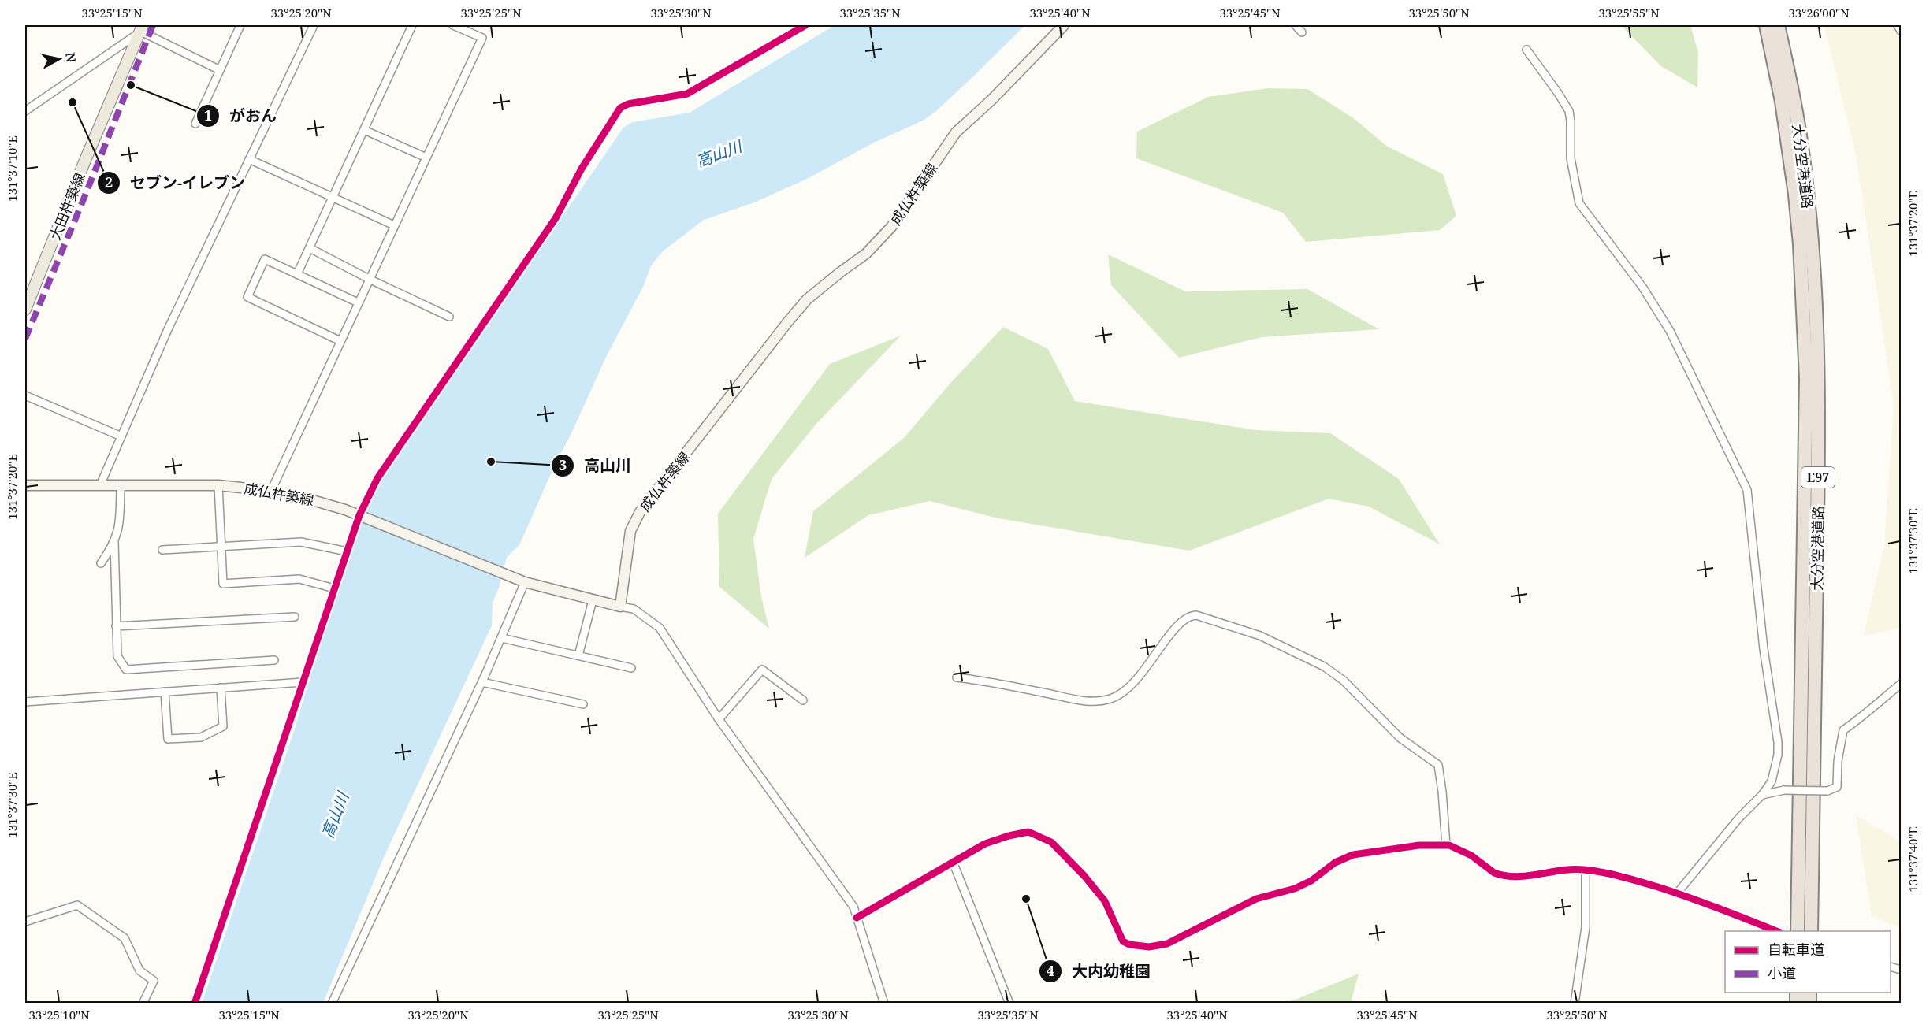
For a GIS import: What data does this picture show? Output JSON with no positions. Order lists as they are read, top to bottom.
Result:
{
  "streets": {
    "highway": ["大分空港道路", "E97"],
    "main road": ["成仏杵築線", "大田杵築線"]
  },
  "water": ["高山川"],
  "places": [
    "がおん",
    "セブン-イレブン",
    "高山川",
    "大内幼稚園"
  ],
  "legend": ["自転車道", "小道"],
  "north": "right",
  "coordinates": [
    "33°25'15\"N",
    "33°25'20\"N",
    "33°25'25\"N",
    "33°25'30\"N",
    "33°25'35\"N",
    "33°25'40\"N",
    "33°25'45\"N",
    "33°25'50\"N",
    "33°25'55\"N",
    "33°26'00\"N",
    "131°37'10\"E",
    "131°37'20\"E",
    "131°37'30\"E",
    "131°37'40\"E",
    "33°25'10\"N"
  ]
}
